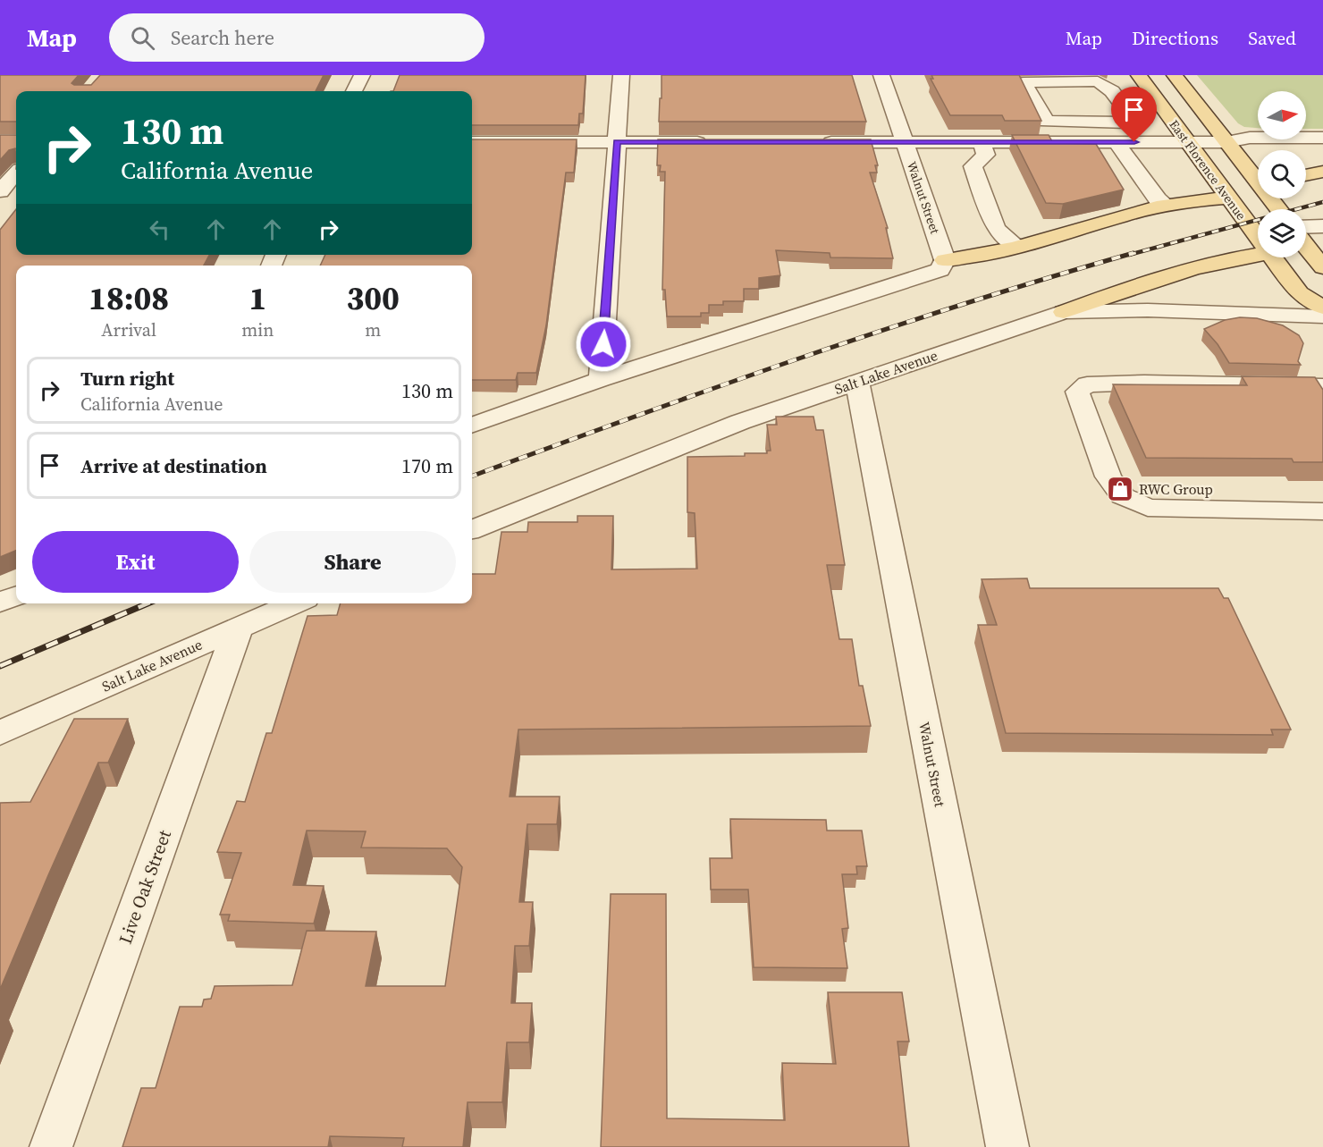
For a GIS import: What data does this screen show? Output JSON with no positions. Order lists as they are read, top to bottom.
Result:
{
  "streets": {
    "main road": ["East Florence Avenue"],
    "street": ["Walnut Street", "Salt Lake Avenue", "Live Oak Street"]
  },
  "crossings": [
    ["Walnut Street", "Salt Lake Avenue"],
    ["Salt Lake Avenue", "Live Oak Street"]
  ],
  "places": {
    "shop": ["RWC Group"]
  },
  "north": "right",
  "page": {
    "header": "Map",
    "search": "Search here",
    "nav": ["Map", "Directions", "Saved"],
    "turn": ["130 m", "California Avenue"],
    "eta": [
      "18:08",
      "Arrival",
      "1",
      "min",
      "300",
      "m"
    ],
    "list": [
      {
        "name": "Turn right",
        "note": "California Avenue",
        "value": "130 m"
      },
      {
        "name": "Arrive at destination",
        "value": "170 m"
      }
    ],
    "buttons": ["Exit", "Share"]
  }
}
